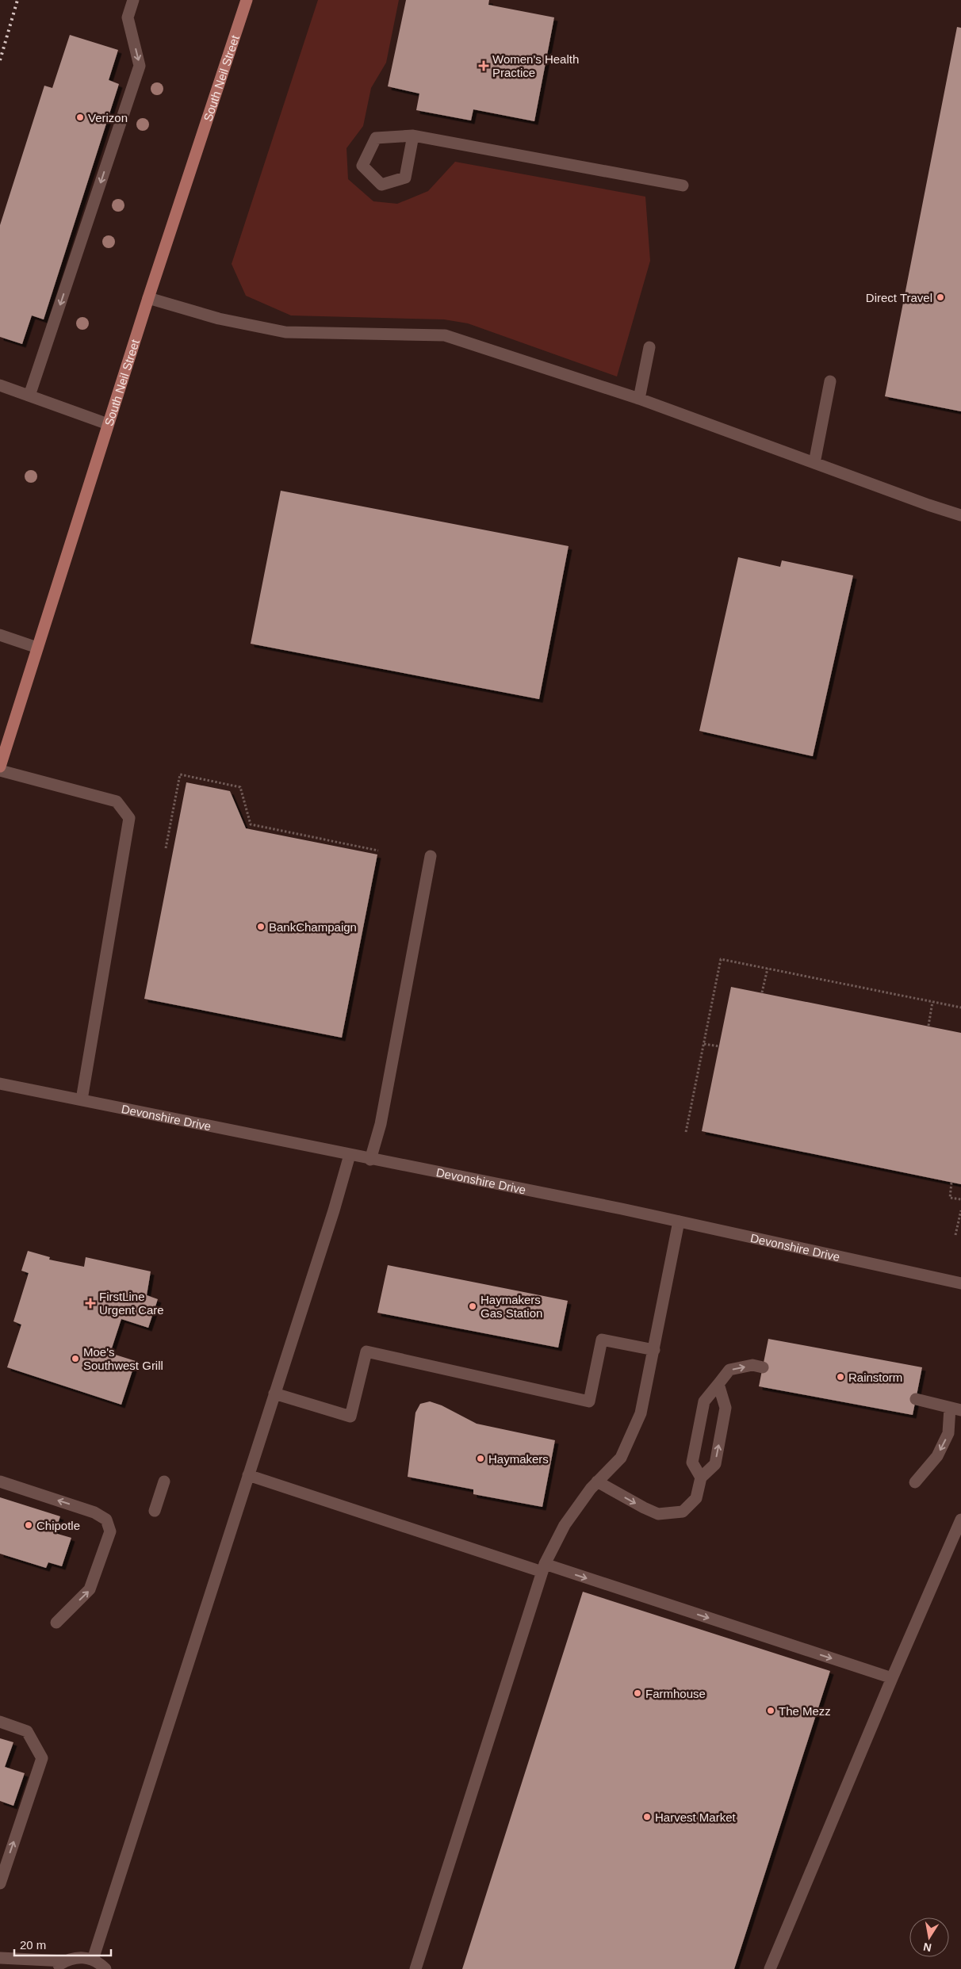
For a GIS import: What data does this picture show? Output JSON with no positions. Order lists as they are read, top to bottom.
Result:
{
  "streets": {
    "main road": ["South Neil Street"],
    "street": ["Devonshire Drive"]
  },
  "places": {
    "health": ["Women's Health Practice", "FirstLine Urgent Care"],
    "other": [
      "Verizon",
      "Direct Travel",
      "BankChampaign",
      "Haymakers Gas Station",
      "Moe's Southwest Grill",
      "Rainstorm",
      "Haymakers",
      "Chipotle",
      "Farmhouse",
      "The Mezz",
      "Harvest Market"
    ]
  },
  "scale_bar": "20 m",
  "north": "bottom"
}
